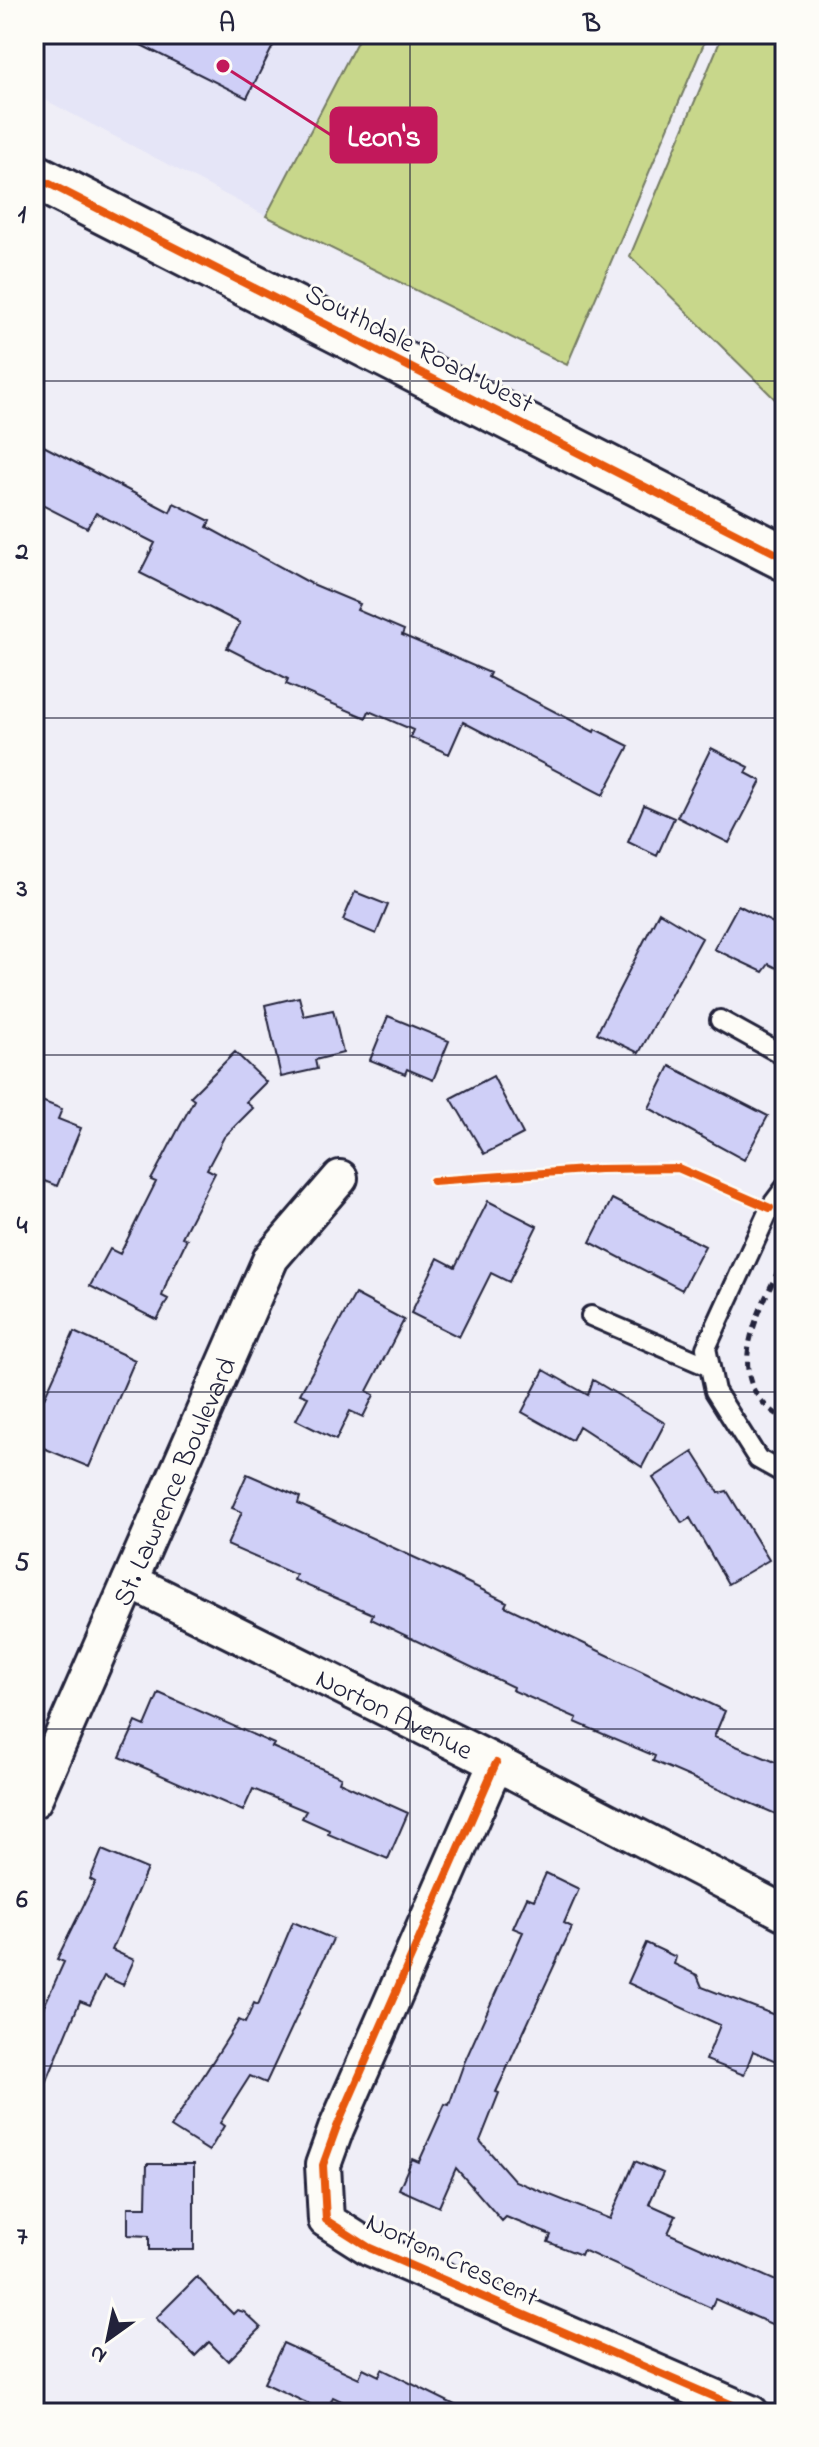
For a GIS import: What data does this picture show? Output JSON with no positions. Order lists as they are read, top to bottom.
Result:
{
  "streets": {
    "main road": ["Southdale Road West"],
    "street": ["St. Lawrence Boulevard", "Norton Avenue", "Norton Crescent"]
  },
  "crossings": [
    ["St. Lawrence Boulevard", "Norton Avenue"],
    ["Norton Avenue", "Norton Crescent"]
  ],
  "places": ["Leon's"],
  "north": "bottom left",
  "grid": {
    "columns": ["A", "B"],
    "rows": [
      "1",
      "2",
      "3",
      "4",
      "5",
      "6",
      "7"
    ]
  }
}
